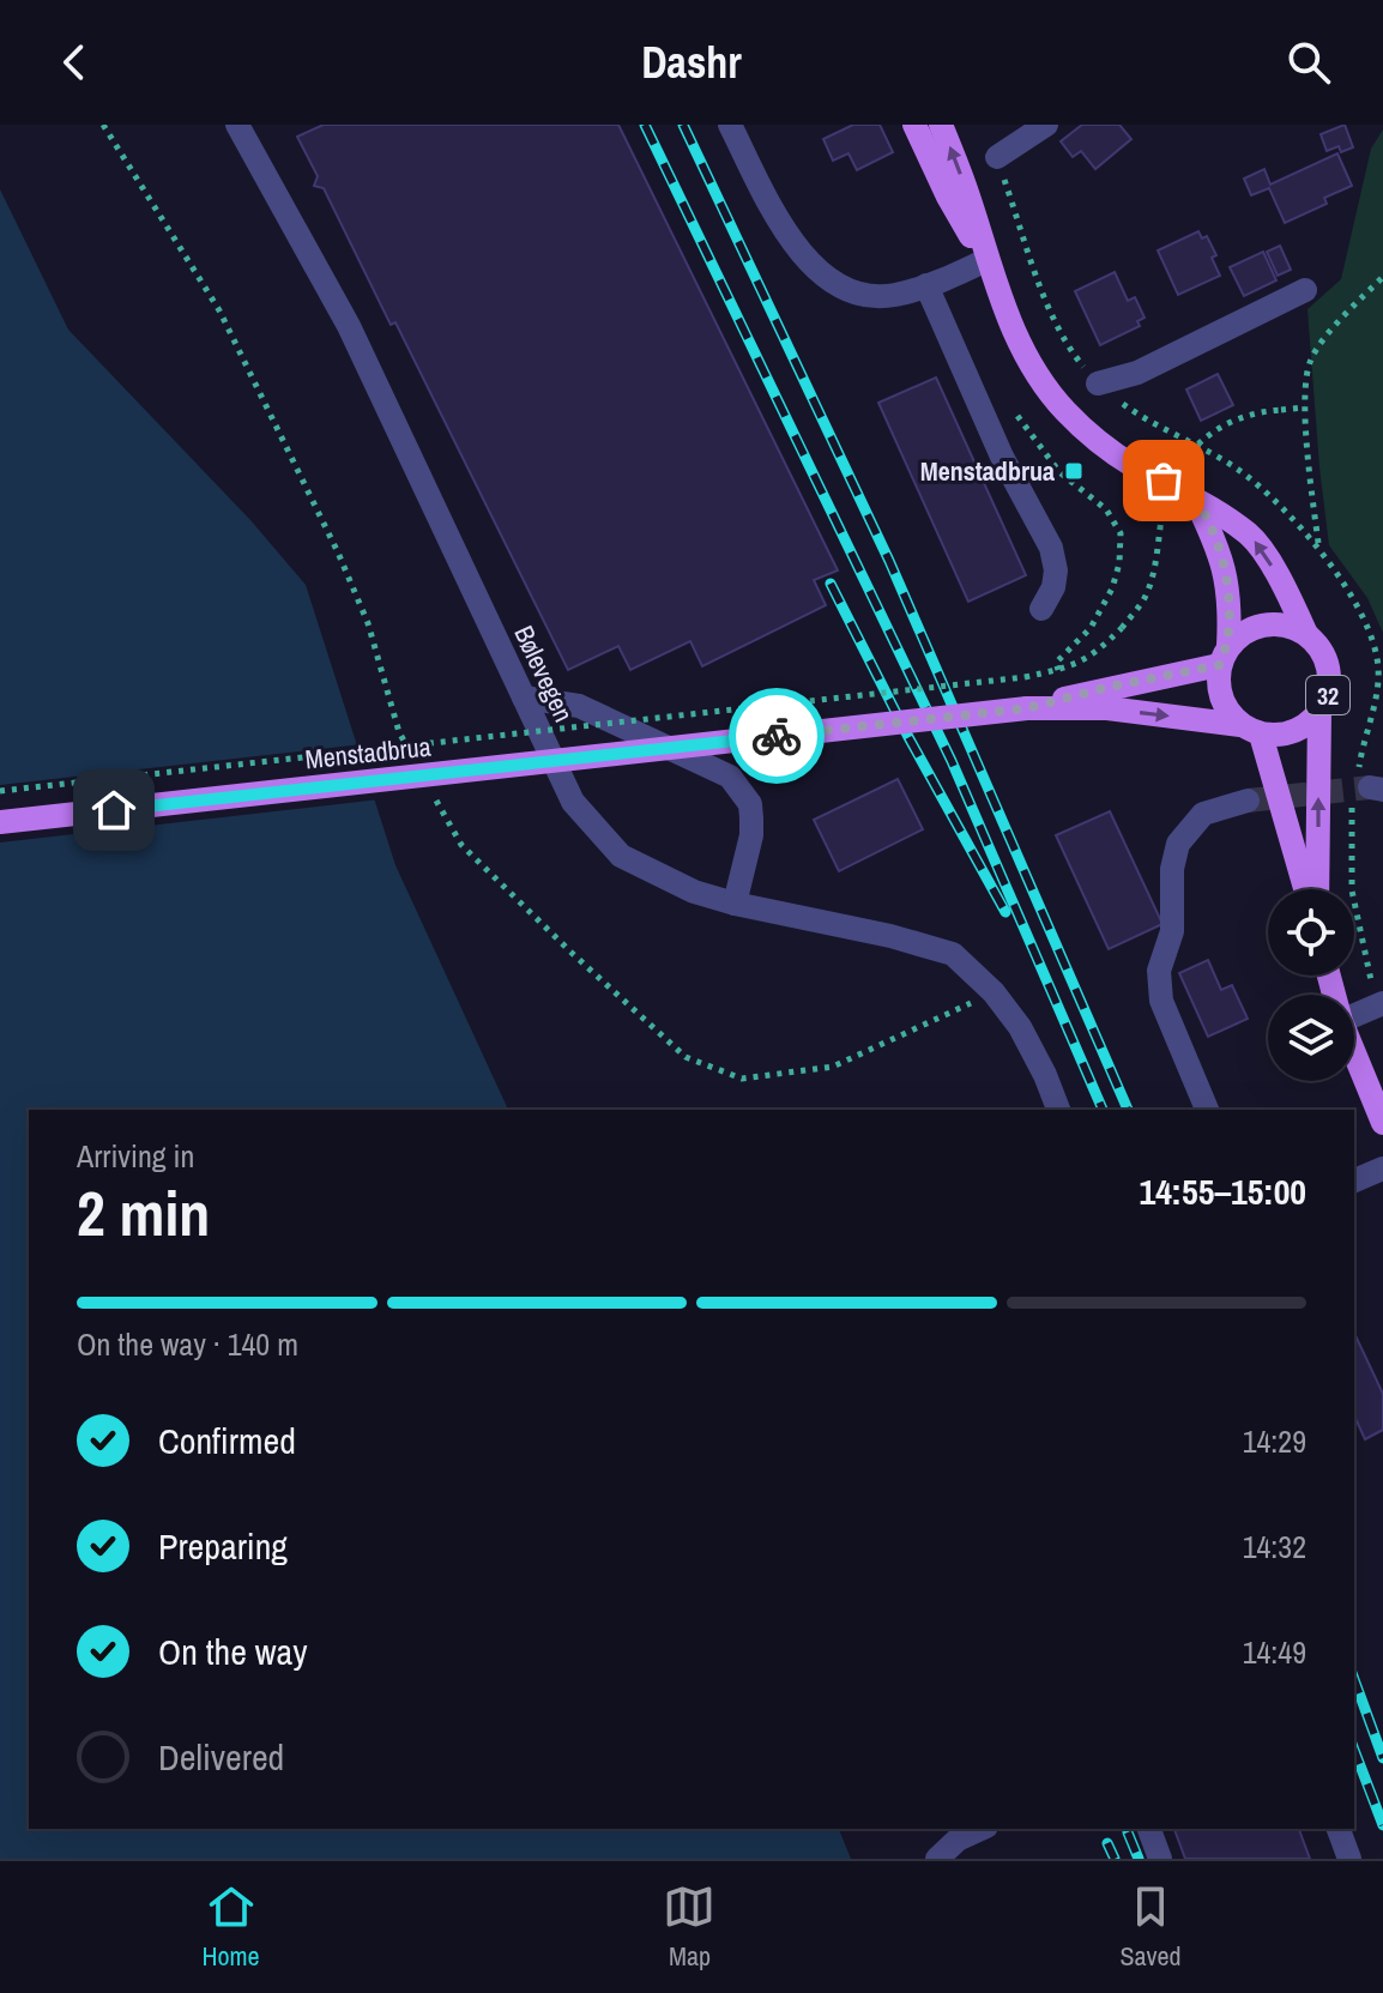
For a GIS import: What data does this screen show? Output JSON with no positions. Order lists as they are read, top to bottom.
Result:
{
  "streets": {
    "main road": ["32", "Menstadbrua"],
    "street": ["Bølevegen"]
  },
  "crossings": [
    ["32", "Menstadbrua"]
  ],
  "places": {
    "transit": ["Menstadbrua"]
  },
  "page": {
    "header": "Dashr",
    "heading": ["2 min", "Arriving in", "14:55–15:00"],
    "bar": "On the way · 140 m",
    "list": [
      ["Confirmed", "14:29"],
      ["Preparing", "14:32"],
      ["On the way", "14:49"],
      "Delivered"
    ],
    "tabs": ["Home", "Map", "Saved"]
  }
}
